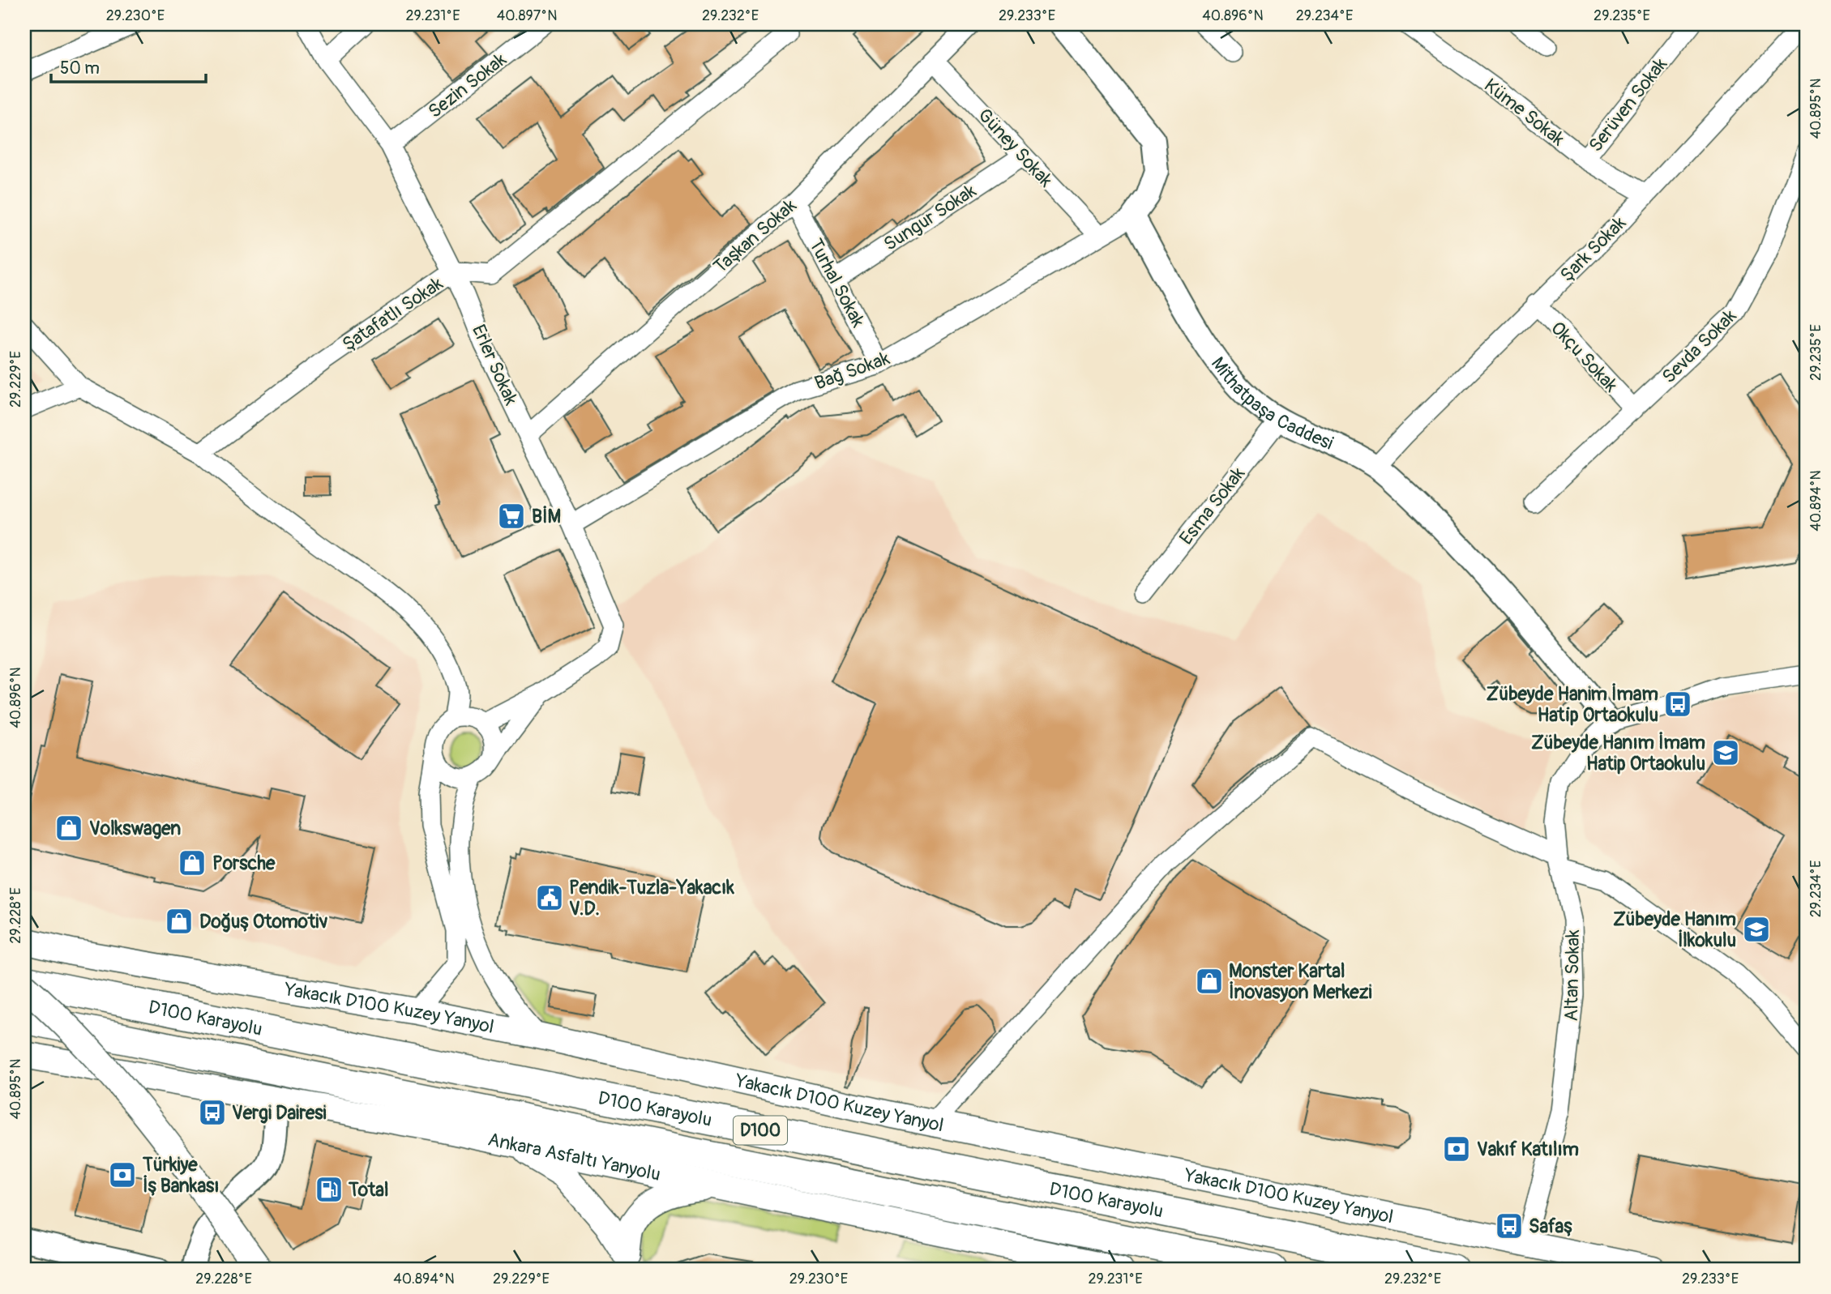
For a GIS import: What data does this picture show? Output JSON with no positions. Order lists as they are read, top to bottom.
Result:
{
  "streets": {
    "highway": ["D100 Karayolu", "D100"],
    "main road": ["Yakacık D100 Kuzey Yanyol", "Ankara Asfaltı Yanyolu"],
    "street": [
      "Sezin Sokak",
      "Serüven Sokak",
      "Küme Sokak",
      "Güney Sokak",
      "Sungur Sokak",
      "Taşkan Sokak",
      "Şark Sokak",
      "Turhal Sokak",
      "Şatafatlı Sokak",
      "Sevda Sokak",
      "Okçu Sokak",
      "Erler Sokak",
      "Bağ Sokak",
      "Mithatpaşa Caddesi",
      "Esma Sokak",
      "Altan Sokak"
    ]
  },
  "crossings": [
    ["Sezin Sokak", "Erler Sokak"],
    ["Serüven Sokak", "Küme Sokak"],
    ["Küme Sokak", "Şark Sokak"],
    ["Güney Sokak", "Sungur Sokak"],
    ["Güney Sokak", "Taşkan Sokak"],
    ["Güney Sokak", "Bağ Sokak"],
    ["Sungur Sokak", "Turhal Sokak"],
    ["Taşkan Sokak", "Turhal Sokak"],
    ["Taşkan Sokak", "Erler Sokak"],
    ["Şark Sokak", "Okçu Sokak"],
    ["Şark Sokak", "Mithatpaşa Caddesi"],
    ["Turhal Sokak", "Bağ Sokak"],
    ["Şatafatlı Sokak", "Erler Sokak"],
    ["Sevda Sokak", "Okçu Sokak"],
    ["Erler Sokak", "Bağ Sokak"],
    ["Bağ Sokak", "Mithatpaşa Caddesi"],
    ["Mithatpaşa Caddesi", "Esma Sokak"],
    ["Mithatpaşa Caddesi", "Altan Sokak"],
    ["Altan Sokak", "Yakacık D100 Kuzey Yanyol"]
  ],
  "places": {
    "supermarket": ["BİM"],
    "bus stop": ["Zübeyde Hanim İmam Hati̇p Ortaokulu", "Vergi Dairesi", "Safaş"],
    "school or university": ["Zübeyde Hanım İmam Hatip Ortaokulu", "Zübeyde Hanım İlkokulu"],
    "shop": [
      "Volkswagen",
      "Porsche",
      "Doğuş Otomotiv",
      "Monster Kartal İnovasyon Merkezi"
    ],
    "public building": ["Pendik-Tuzla-Yakacık V.D."],
    "bank": ["Vakıf Katılım", "Türkiye İş Bankası"],
    "fuel station": ["Total"]
  },
  "scale_bar": "50 m",
  "coordinates": [
    "29.230°E",
    "29.231°E",
    "40.897°N",
    "29.232°E",
    "29.233°E",
    "40.896°N",
    "29.234°E",
    "29.235°E",
    "40.895°N",
    "29.229°E",
    "40.894°N",
    "29.228°E"
  ]
}
